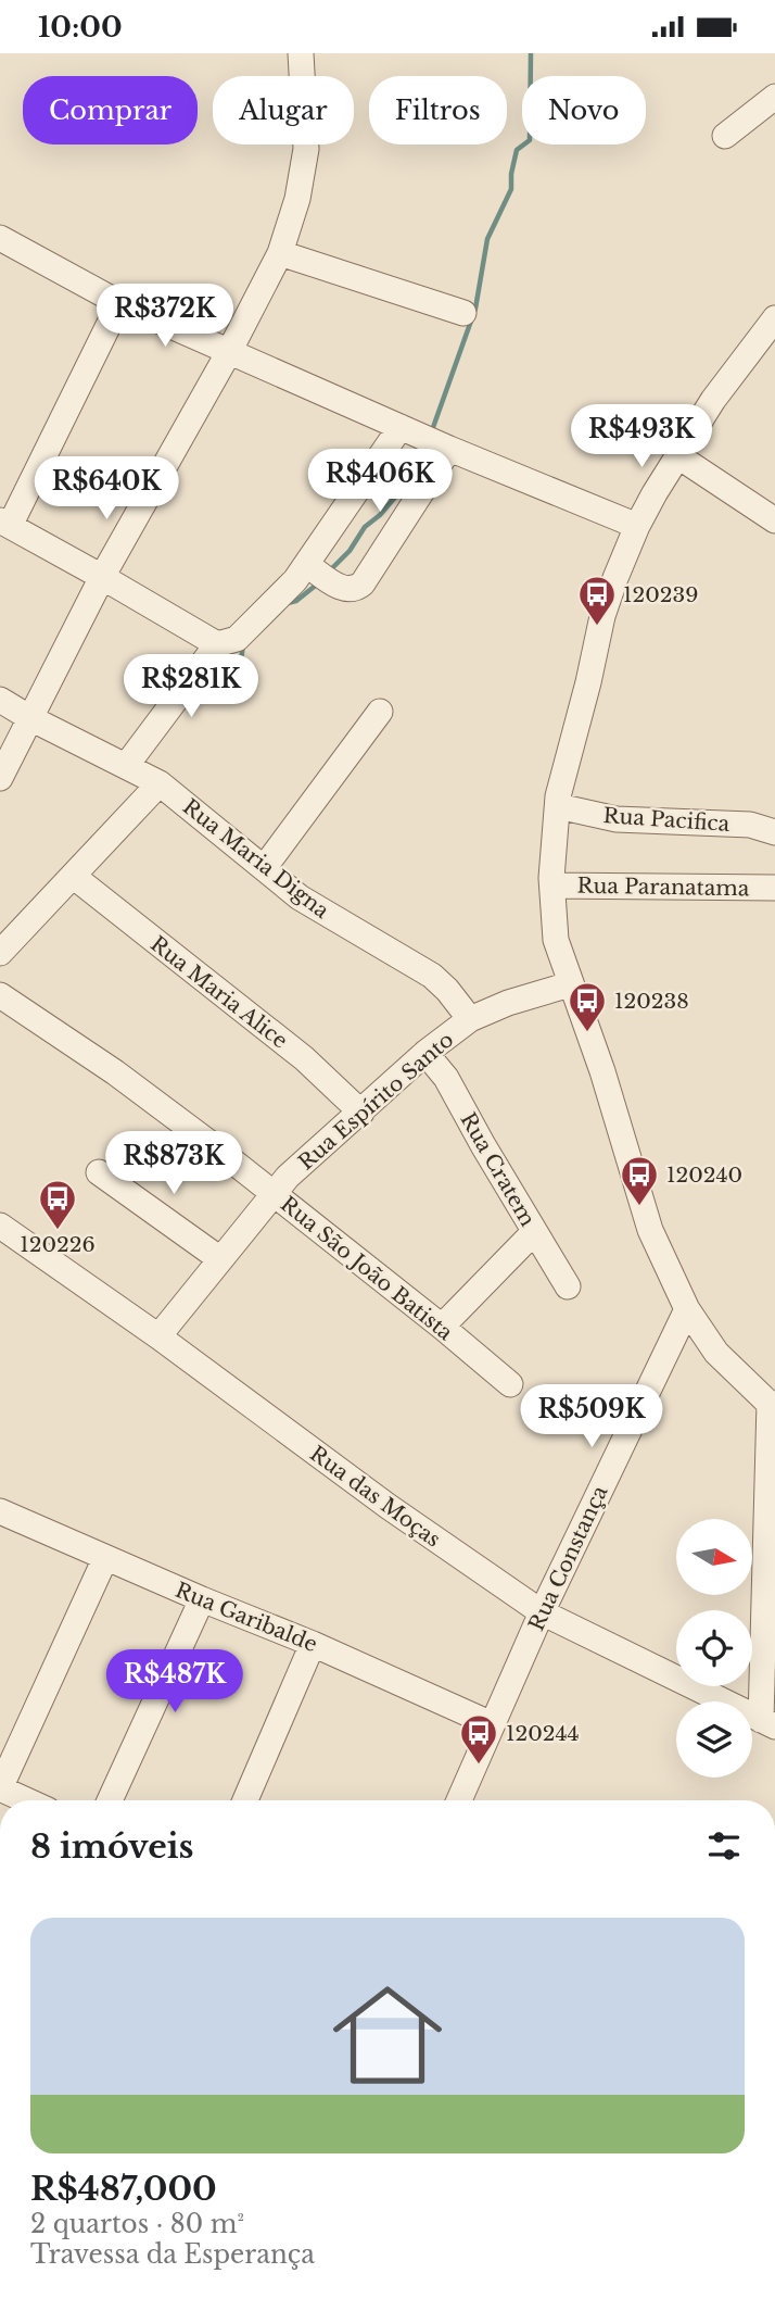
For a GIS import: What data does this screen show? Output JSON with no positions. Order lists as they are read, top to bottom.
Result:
{
  "streets": {
    "street": [
      "Rua Pacifica",
      "Rua Maria Digna",
      "Rua Paranatama",
      "Rua Maria Alice",
      "Rua Espírito Santo",
      "Rua Cratem",
      "Rua São João Batista",
      "Rua das Moças",
      "Rua Constança",
      "Rua Garibalde"
    ]
  },
  "crossings": [
    ["Rua Maria Digna", "Rua Espírito Santo"],
    ["Rua Maria Alice", "Rua Espírito Santo"],
    ["Rua Espírito Santo", "Rua Cratem"],
    ["Rua Espírito Santo", "Rua São João Batista"],
    ["Rua Espírito Santo", "Rua das Moças"],
    ["Rua das Moças", "Rua Constança"],
    ["Rua Constança", "Rua Garibalde"]
  ],
  "places": {
    "bus stop": [
      "120239",
      "120238",
      "120240",
      "120226",
      "120244"
    ]
  },
  "north": "right",
  "page": {
    "status": "10:00",
    "chip": [
      "Comprar",
      "Alugar",
      "Filtros",
      "Novo"
    ],
    "price": [
      "R$372K",
      "R$493K",
      "R$406K",
      "R$640K",
      "R$281K",
      "R$873K",
      "R$509K",
      "R$487K"
    ],
    "heading": "8 imóveis",
    "list": [
      {
        "name": "R$487,000",
        "note": "2 quartos · 80 m² · Travessa da Esperança"
      }
    ]
  }
}
